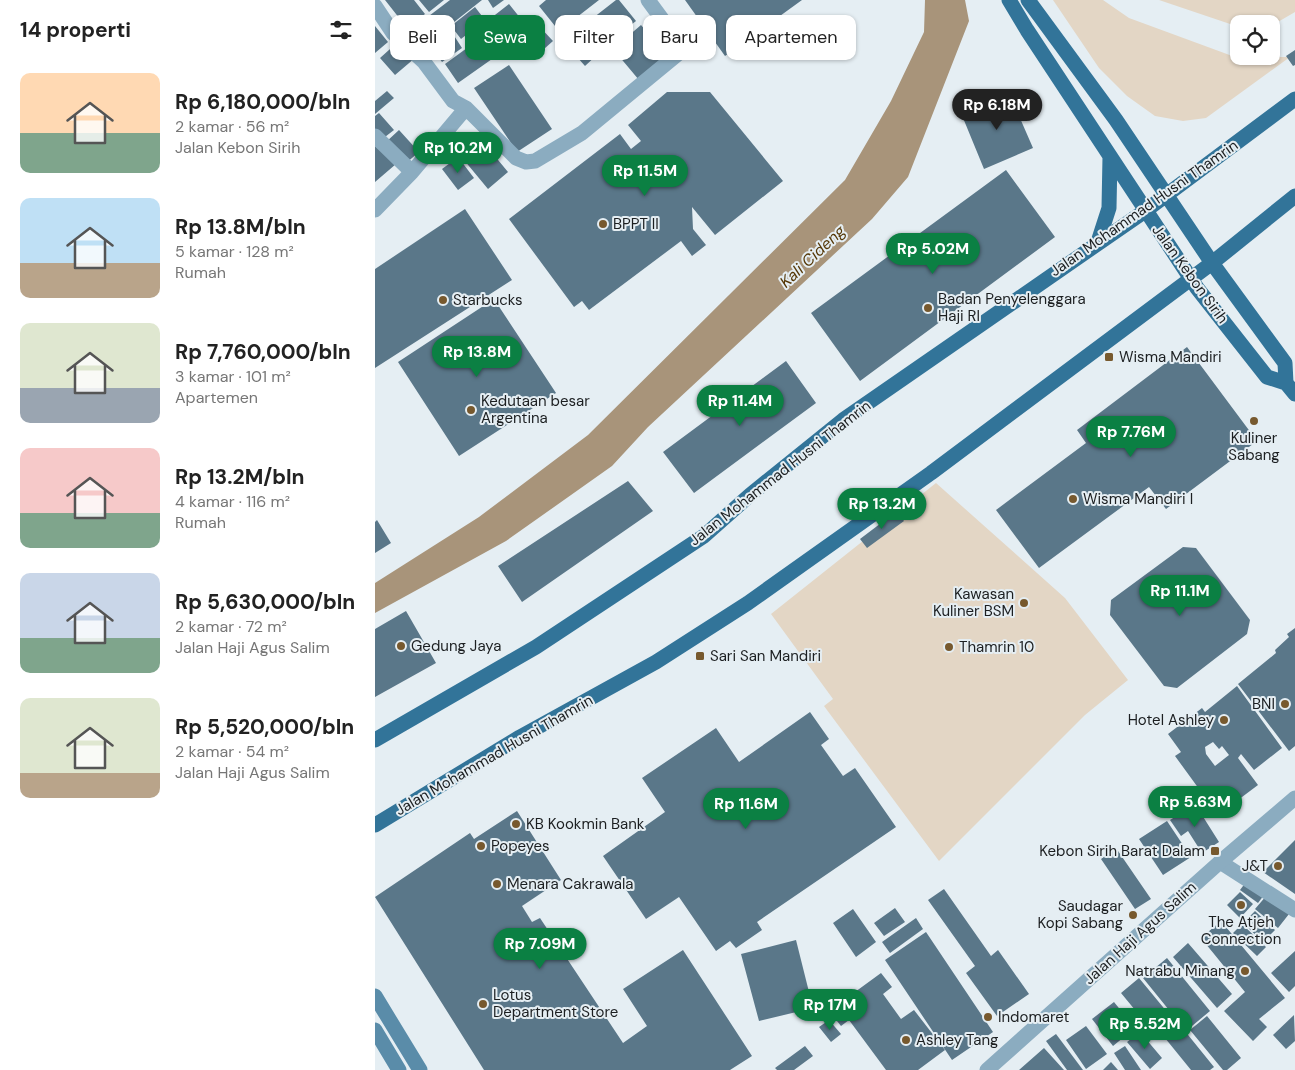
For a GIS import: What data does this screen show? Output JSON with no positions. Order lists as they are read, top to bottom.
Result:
{
  "streets": {
    "main road": ["Jalan Mohammad Husni Thamrin", "Jalan Kebon Sirih"],
    "street": ["Jalan Haji Agus Salim"]
  },
  "crossings": [
    ["Jalan Mohammad Husni Thamrin", "Jalan Kebon Sirih"]
  ],
  "water": ["Kali Cideng"],
  "places": {
    "other": [
      "BPPT II",
      "Starbucks",
      "Badan Penyelenggara Haji RI",
      "Kedutaan besar Argentina",
      "Kuliner Sabang",
      "Wisma Mandiri I",
      "Kawasan Kuliner BSM",
      "Gedung Jaya",
      "Thamrin 10",
      "BNI",
      "Hotel Ashley",
      "KB Kookmin Bank",
      "Popeyes",
      "J&T",
      "Menara Cakrawala",
      "The Atjeh Connection",
      "Saudagar Kopi Sabang",
      "Natrabu Minang",
      "Lotus Department Store",
      "Indomaret",
      "Ashley Tang"
    ],
    "transit": ["Wisma Mandiri", "Sari San Mandiri", "Kebon Sirih Barat Dalam"]
  },
  "page": {
    "heading": "14 properti",
    "chip": [
      "Beli",
      "Sewa",
      "Filter",
      "Baru",
      "Apartemen"
    ],
    "list": [
      {
        "name": "Rp 6,180,000/bln",
        "note": "2 kamar · 56 m² · Jalan Kebon Sirih"
      },
      {
        "name": "Rp 13.8M/bln",
        "note": "5 kamar · 128 m² · Rumah"
      },
      {
        "name": "Rp 7,760,000/bln",
        "note": "3 kamar · 101 m² · Apartemen"
      },
      {
        "name": "Rp 13.2M/bln",
        "note": "4 kamar · 116 m² · Rumah"
      },
      {
        "name": "Rp 5,630,000/bln",
        "note": "2 kamar · 72 m² · Jalan Haji Agus Salim"
      },
      {
        "name": "Rp 5,520,000/bln",
        "note": "2 kamar · 54 m² · Jalan Haji Agus Salim"
      }
    ],
    "price": [
      "Rp 6.18M",
      "Rp 10.2M",
      "Rp 11.5M",
      "Rp 5.02M",
      "Rp 13.8M",
      "Rp 11.4M",
      "Rp 7.76M",
      "Rp 13.2M",
      "Rp 11.1M",
      "Rp 5.63M",
      "Rp 11.6M",
      "Rp 7.09M",
      "Rp 17M",
      "Rp 5.52M"
    ]
  }
}
